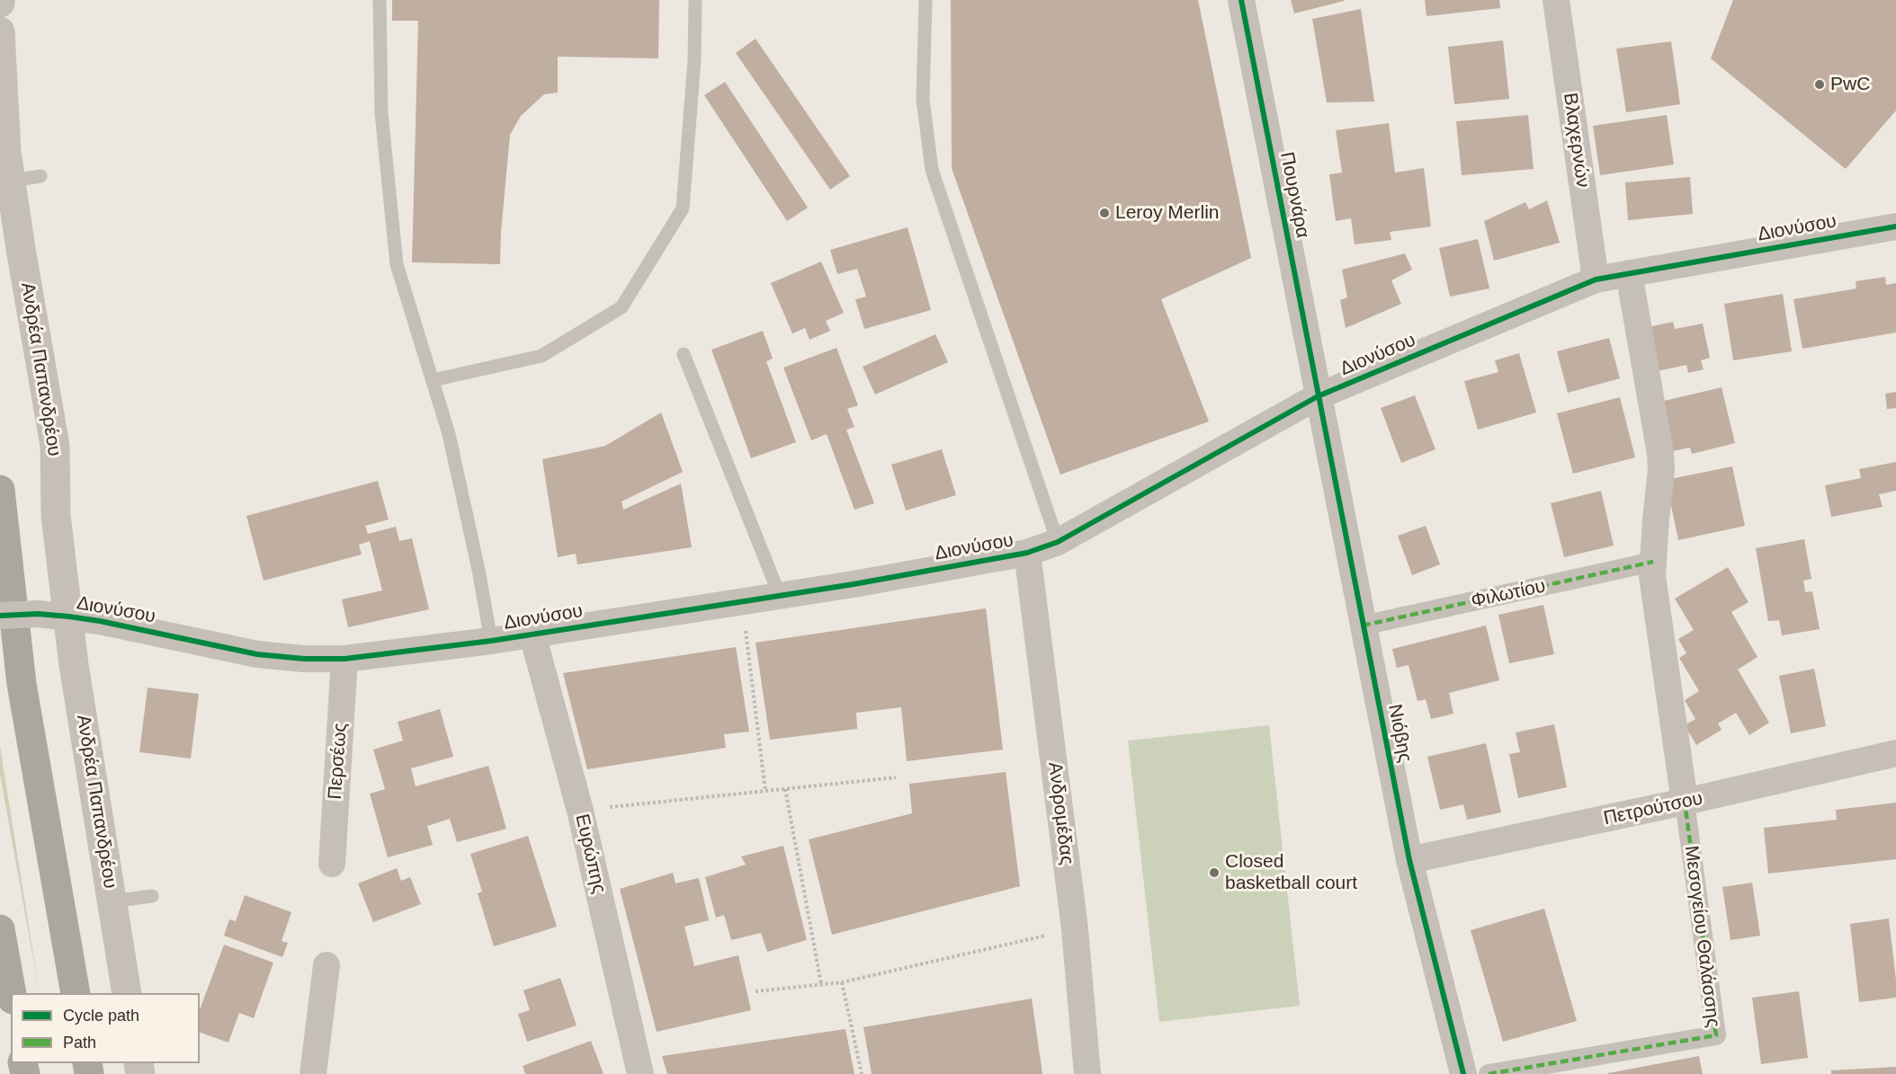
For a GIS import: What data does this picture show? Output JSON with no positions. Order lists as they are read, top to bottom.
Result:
{
  "streets": {
    "street": [
      "Βλαχερνών",
      "Πουρνάρα",
      "Διονύσου",
      "Ανδρέα Παπανδρέου",
      "Φιλωτίου",
      "Νιόβης",
      "Περσέως",
      "Πετρούτσου",
      "Ανδρομέδας",
      "Ευρώπης",
      "Μεσογείου Θαλάσσης"
    ]
  },
  "crossings": [
    ["Βλαχερνών", "Διονύσου"],
    ["Πουρνάρα", "Διονύσου"],
    ["Πουρνάρα", "Νιόβης"],
    ["Διονύσου", "Ανδρέα Παπανδρέου"],
    ["Διονύσου", "Νιόβης"],
    ["Διονύσου", "Περσέως"],
    ["Διονύσου", "Ανδρομέδας"],
    ["Διονύσου", "Ευρώπης"],
    ["Φιλωτίου", "Νιόβης"],
    ["Νιόβης", "Πετρούτσου"],
    ["Πετρούτσου", "Μεσογείου Θαλάσσης"]
  ],
  "places": ["PwC", "Leroy Merlin", "Closed basketball court"],
  "legend": ["Cycle path", "Path"]
}
